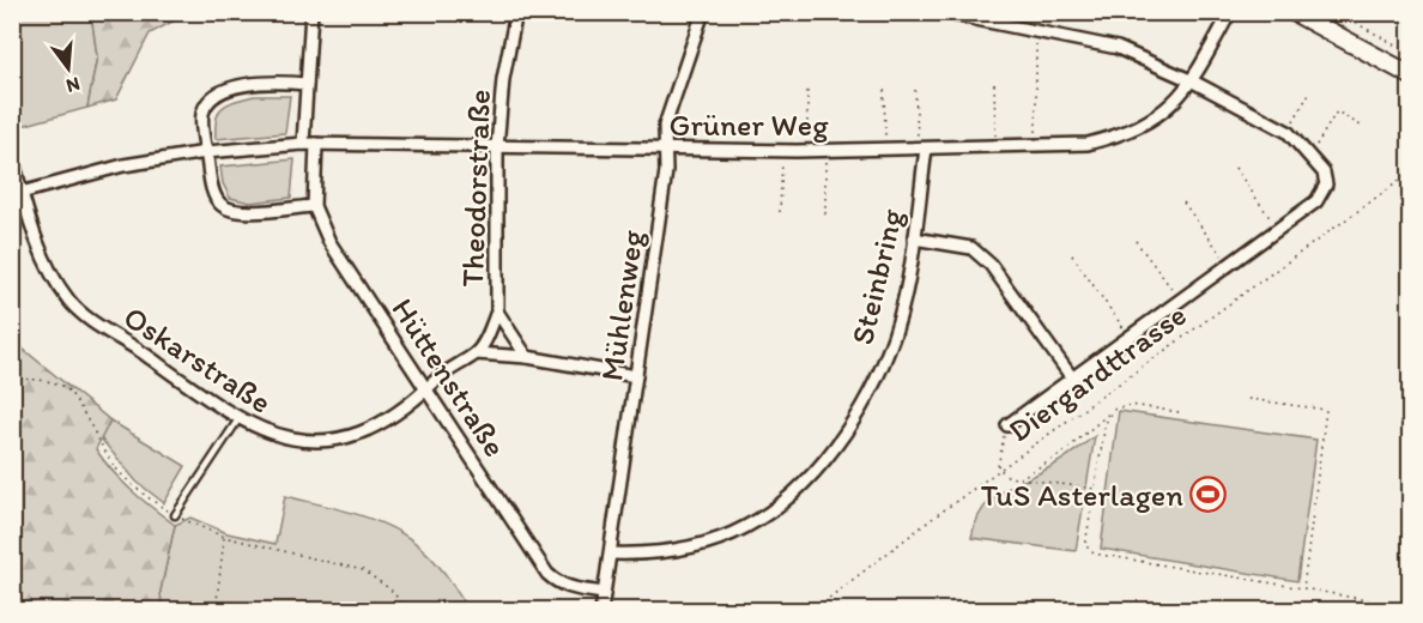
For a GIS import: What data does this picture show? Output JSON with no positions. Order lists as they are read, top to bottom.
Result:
{
  "streets": {
    "street": [
      "Grüner Weg",
      "Theodorstraße",
      "Steinbring",
      "Mühlenweg",
      "Oskarstraße",
      "Hüttenstraße"
    ],
    "path": ["Diergardttrasse"]
  },
  "crossings": [
    ["Grüner Weg", "Theodorstraße"],
    ["Grüner Weg", "Steinbring"],
    ["Grüner Weg", "Mühlenweg"],
    ["Grüner Weg", "Oskarstraße"],
    ["Grüner Weg", "Hüttenstraße"],
    ["Steinbring", "Mühlenweg"],
    ["Mühlenweg", "Hüttenstraße"],
    ["Oskarstraße", "Hüttenstraße"]
  ],
  "places": {
    "sports": ["TuS Asterlagen"]
  },
  "north": "bottom"
}
